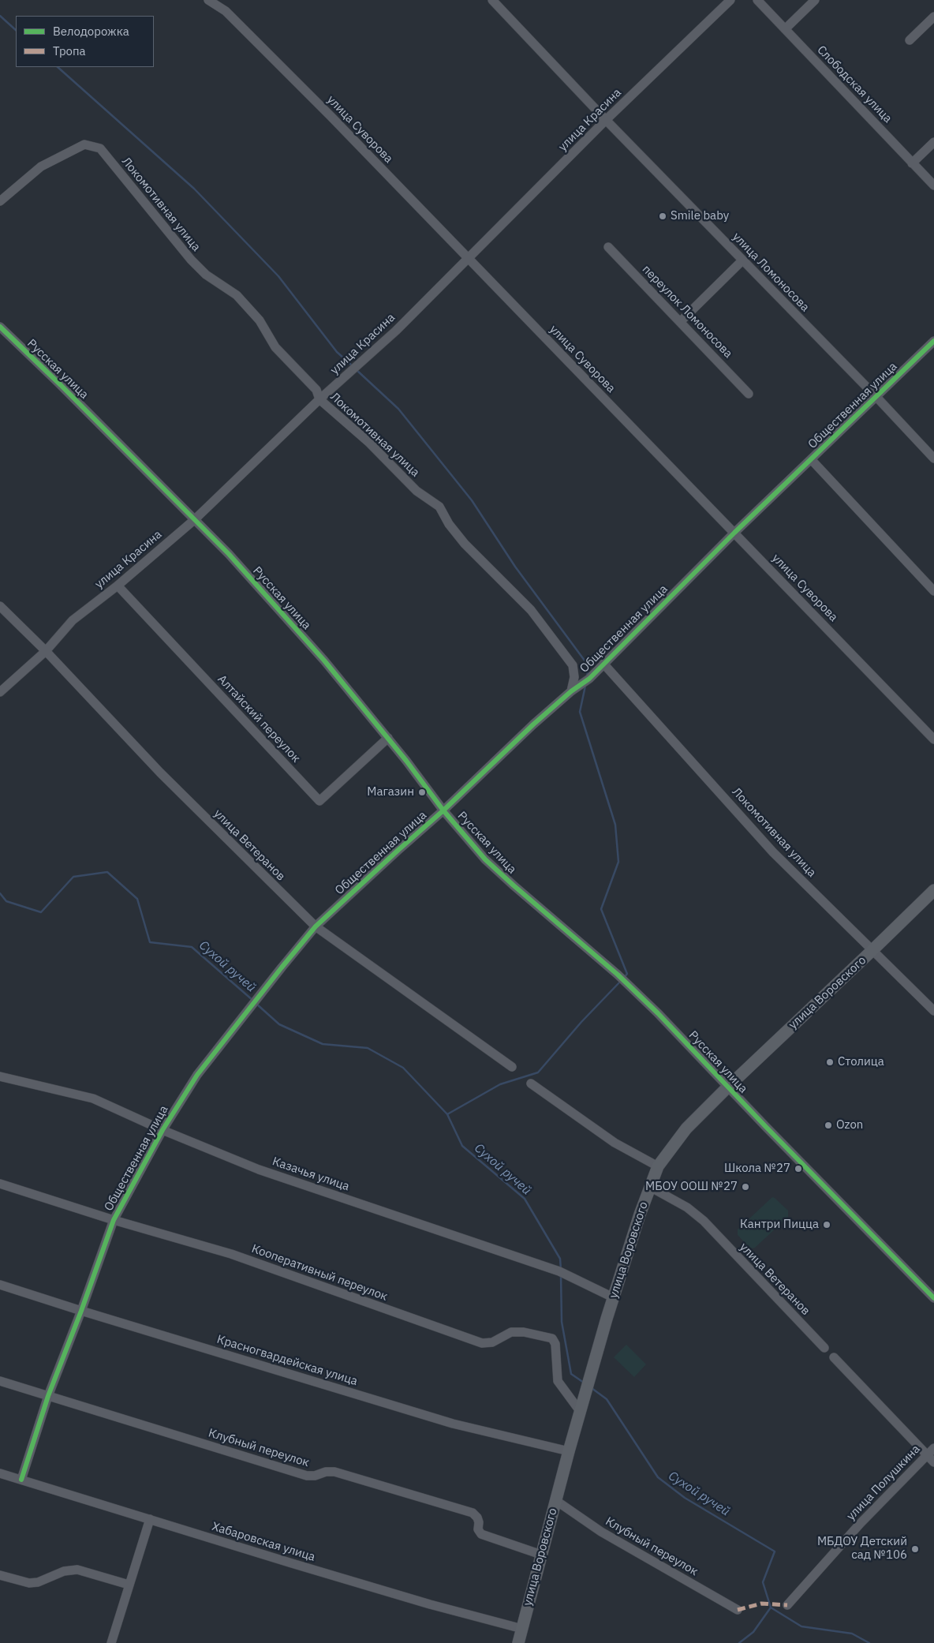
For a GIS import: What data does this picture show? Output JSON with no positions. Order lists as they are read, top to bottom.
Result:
{
  "streets": {
    "main road": ["улица Воровского"],
    "street": [
      "Слободская улица",
      "улица Красина",
      "улица Суворова",
      "Локомотивная улица",
      "улица Ломоносова",
      "переулок Ломоносова",
      "Русская улица",
      "Общественная улица",
      "Алтайский переулок",
      "улица Ветеранов",
      "Казачья улица",
      "Кооперативный переулок",
      "Красногвардейская улица",
      "Клубный переулок",
      "улица Полушкина",
      "Хабаровская улица"
    ]
  },
  "crossings": [
    ["улица Красина", "улица Суворова"],
    ["улица Красина", "Локомотивная улица"],
    ["улица Красина", "улица Ломоносова"],
    ["улица Красина", "Русская улица"],
    ["улица Красина", "Алтайский переулок"],
    ["улица Красина", "улица Ветеранов"],
    ["улица Суворова", "Общественная улица"],
    ["Локомотивная улица", "Общественная улица"],
    ["Локомотивная улица", "улица Воровского"],
    ["улица Ломоносова", "Общественная улица"],
    ["Русская улица", "Общественная улица"],
    ["Русская улица", "Алтайский переулок"],
    ["Русская улица", "улица Воровского"],
    ["Общественная улица", "улица Ветеранов"],
    ["Общественная улица", "Казачья улица"],
    ["Общественная улица", "Кооперативный переулок"],
    ["Общественная улица", "Красногвардейская улица"],
    ["Общественная улица", "Клубный переулок"],
    ["Общественная улица", "Хабаровская улица"],
    ["улица Ветеранов", "улица Воровского"],
    ["улица Воровского", "Казачья улица"],
    ["улица Воровского", "Кооперативный переулок"],
    ["улица Воровского", "Красногвардейская улица"],
    ["улица Воровского", "Клубный переулок"],
    ["улица Воровского", "Хабаровская улица"]
  ],
  "water": ["Сухой ручей"],
  "places": [
    "Smile baby",
    "Магазин",
    "Столица",
    "Ozon",
    "Школа №27",
    "МБОУ ООШ №27",
    "Кантри Пицца",
    "МБДОУ Детский сад №106"
  ],
  "legend": ["Велодорожка", "Тропа"]
}
